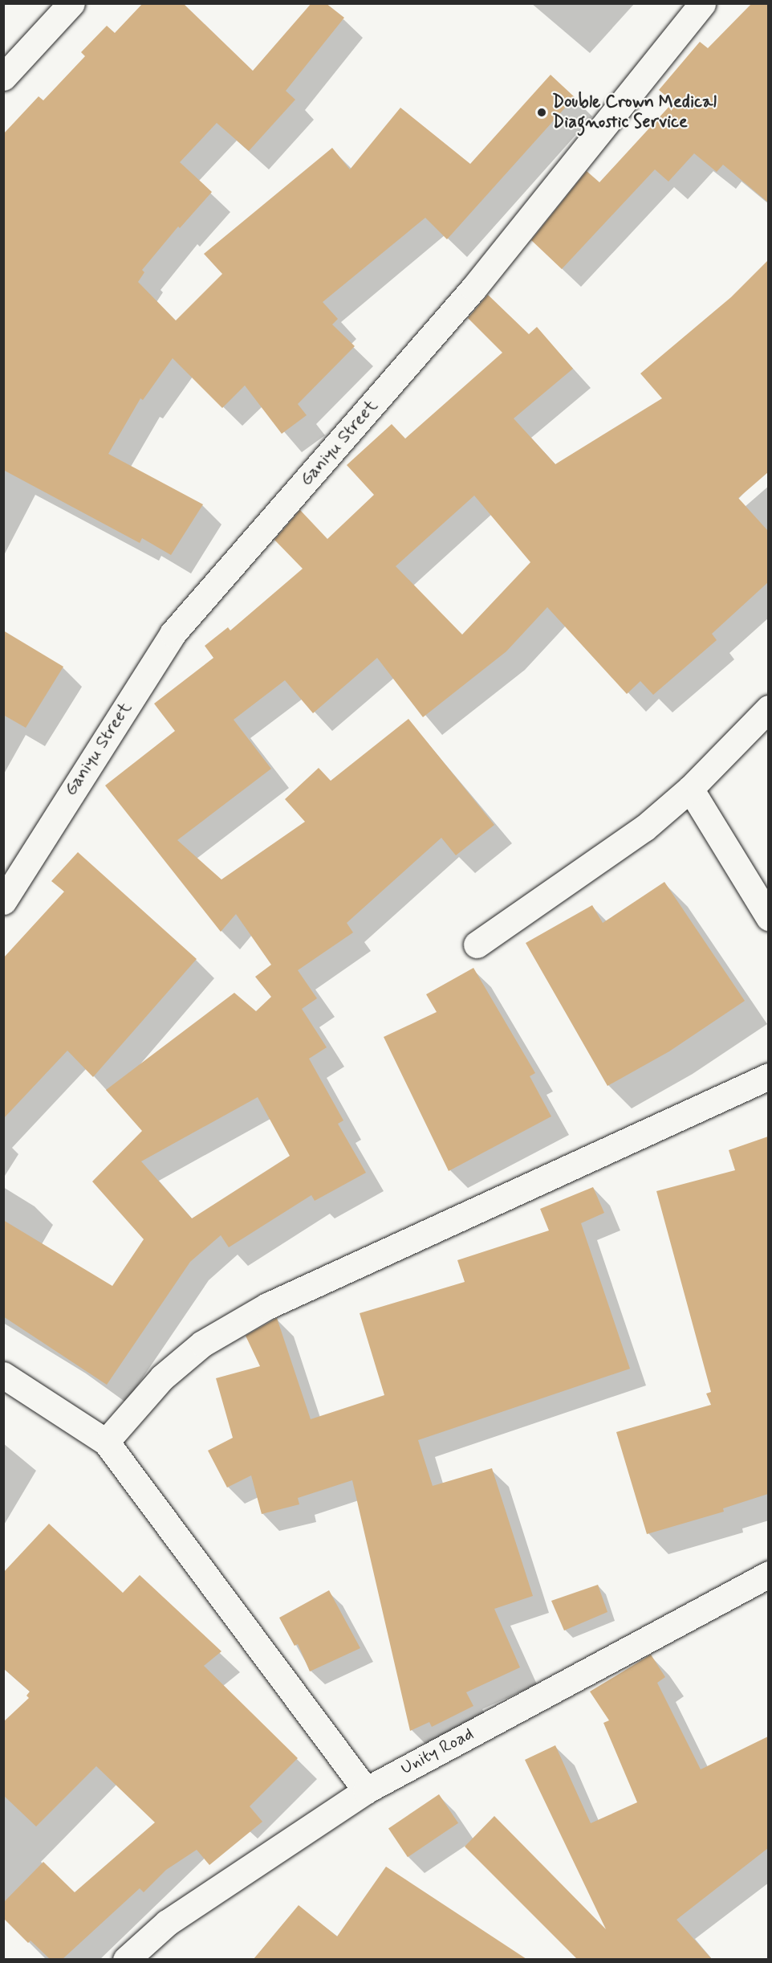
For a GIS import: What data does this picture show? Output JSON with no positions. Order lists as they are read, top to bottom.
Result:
{
  "streets": {
    "street": ["Ganiyu Street", "Unity Road"]
  },
  "places": ["Double Crown Medical Diagnostic Service"]
}
